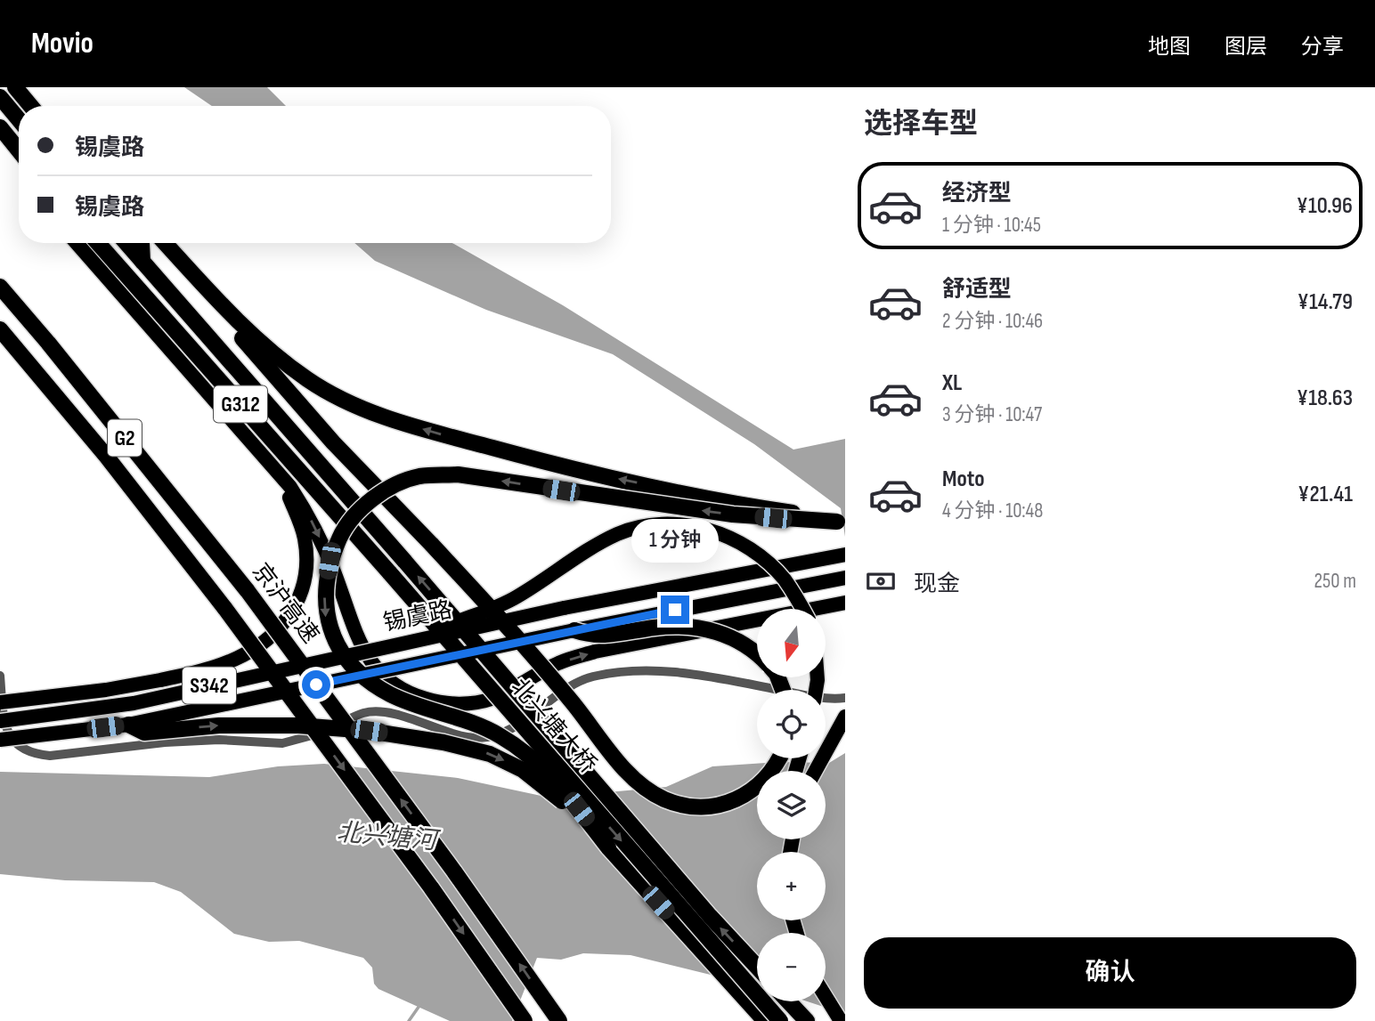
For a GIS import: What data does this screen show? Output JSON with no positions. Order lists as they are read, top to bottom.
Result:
{
  "streets": {
    "highway": [
      "G312",
      "G2",
      "京沪高速",
      "北兴塘大桥"
    ],
    "main road": ["锡虞路", "S342"]
  },
  "crossings": [
    ["G312", "北兴塘大桥"]
  ],
  "water": ["北兴塘河"],
  "north": "bottom",
  "page": {
    "header": "Movio",
    "nav": ["地图", "图层", "分享"],
    "heading": "选择车型",
    "banner": ["锡虞路", "锡虞路"],
    "list": [
      {
        "name": "经济型",
        "note": "1 分钟 · 10:45",
        "value": "¥10.96"
      },
      {
        "name": "舒适型",
        "note": "2 分钟 · 10:46",
        "value": "¥14.79"
      },
      {
        "name": "XL",
        "note": "3 分钟 · 10:47",
        "value": "¥18.63"
      },
      {
        "name": "Moto",
        "note": "4 分钟 · 10:48",
        "value": "¥21.41"
      }
    ],
    "bubble": "1 分钟",
    "pay": ["现金", "250 m"],
    "map_buttons": ["+", "−"],
    "buttons": "确认"
  }
}
